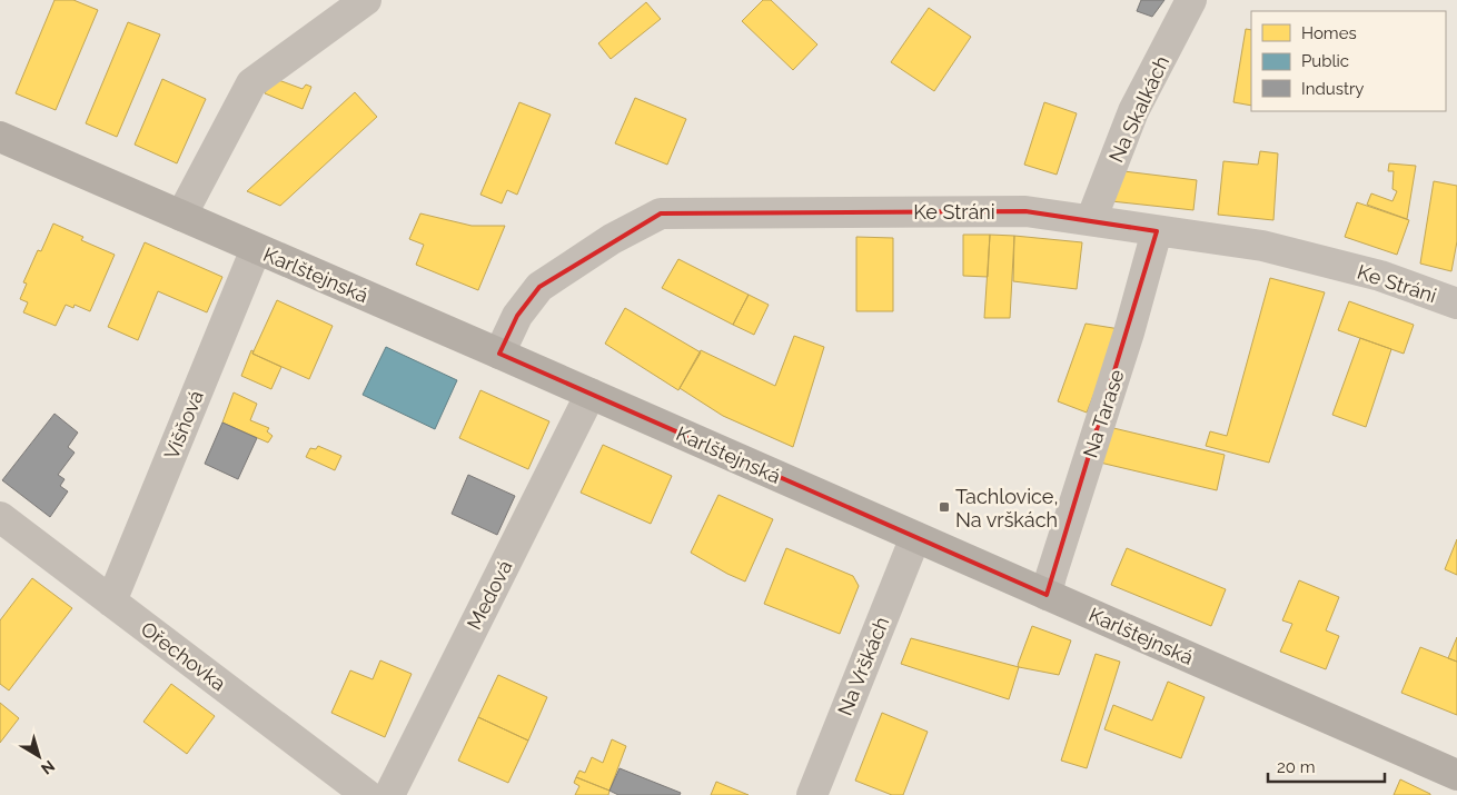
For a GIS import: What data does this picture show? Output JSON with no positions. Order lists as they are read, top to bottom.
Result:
{
  "streets": {
    "main road": ["Karlštejnská"],
    "street": [
      "Na Skalkách",
      "Ke Stráni",
      "Na Tarase",
      "Višňová",
      "Medová",
      "Ořechovka",
      "Na Vrškách"
    ]
  },
  "crossings": [
    ["Na Skalkách", "Ke Stráni"],
    ["Ke Stráni", "Karlštejnská"],
    ["Ke Stráni", "Na Tarase"],
    ["Karlštejnská", "Na Tarase"],
    ["Karlštejnská", "Višňová"],
    ["Karlštejnská", "Medová"],
    ["Karlštejnská", "Na Vrškách"],
    ["Višňová", "Ořechovka"]
  ],
  "places": {
    "transit": ["Tachlovice, Na vrškách"]
  },
  "legend": ["Homes", "Public", "Industry"],
  "scale_bar": "20 m",
  "north": "bottom right"
}
